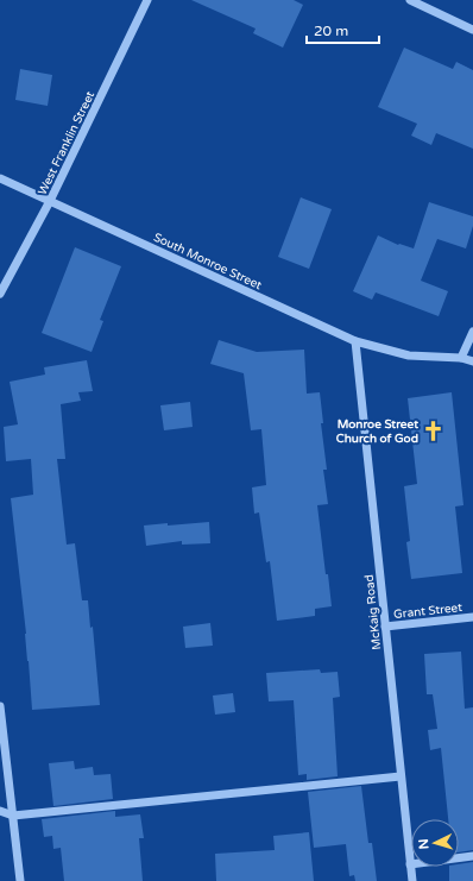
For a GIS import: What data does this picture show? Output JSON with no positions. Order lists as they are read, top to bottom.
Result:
{
  "streets": {
    "street": [
      "West Franklin Street",
      "South Monroe Street",
      "Grant Street",
      "McKaig Road"
    ]
  },
  "crossings": [
    ["West Franklin Street", "South Monroe Street"],
    ["South Monroe Street", "McKaig Road"],
    ["Grant Street", "McKaig Road"]
  ],
  "places": {
    "church": ["Monroe Street Church of God"]
  },
  "scale_bar": "20 m",
  "north": "left"
}
